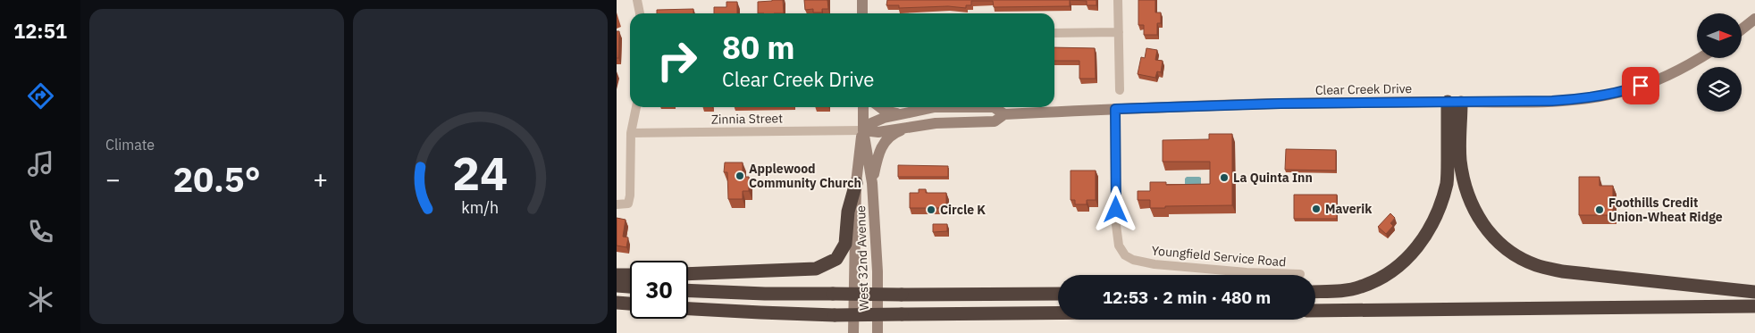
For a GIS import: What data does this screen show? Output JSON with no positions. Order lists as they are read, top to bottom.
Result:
{
  "streets": {
    "main road": ["Clear Creek Drive", "West 32nd Avenue"],
    "street": ["Zinnia Street", "Youngfield Service Road"]
  },
  "crossings": [
    ["Clear Creek Drive", "Zinnia Street"],
    ["Clear Creek Drive", "Youngfield Service Road"],
    ["Clear Creek Drive", "West 32nd Avenue"],
    ["Zinnia Street", "West 32nd Avenue"]
  ],
  "places": [
    "Applewood Community Church",
    "La Quinta Inn",
    "Maverik",
    "Circle K",
    "Foothills Credit Union-Wheat Ridge"
  ],
  "north": "right",
  "page": {
    "tabs": "12:51",
    "tile": "Climate",
    "turn": ["80 m", "Clear Creek Drive"],
    "heat": ["−", "20.5°", "+"],
    "limit": "30",
    "trip": "12:53 · 2 min · 480 m",
    "gauge": ["24", "km/h"]
  }
}
